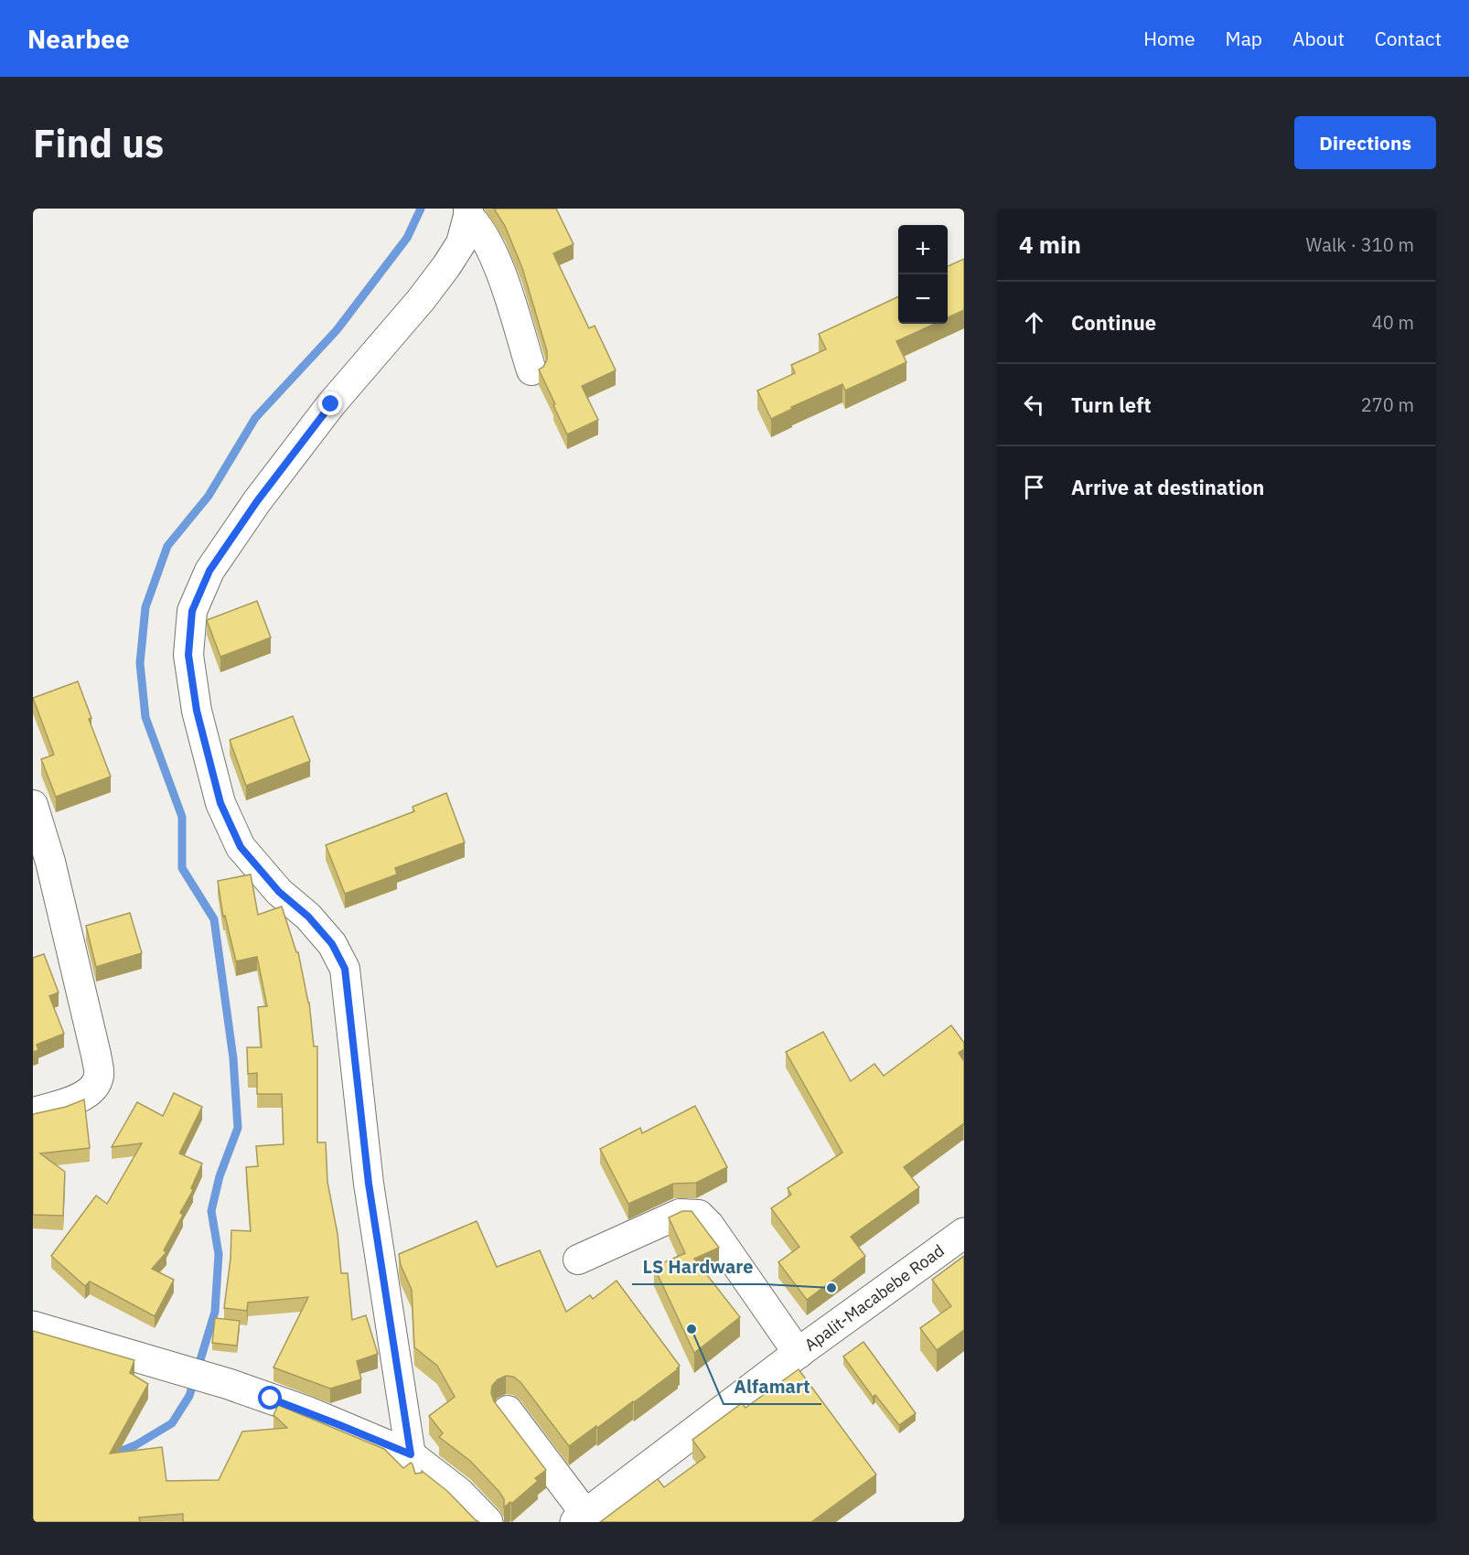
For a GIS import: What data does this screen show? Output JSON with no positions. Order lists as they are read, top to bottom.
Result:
{
  "streets": {
    "main road": ["Apalit-Macabebe Road"]
  },
  "places": ["LS Hardware", "Alfamart"],
  "page": {
    "header": "Nearbee",
    "nav": [
      "Home",
      "Map",
      "About",
      "Contact"
    ],
    "buttons": "Directions",
    "title": "Find us",
    "heading": ["4 min", "Walk · 310 m"],
    "map_buttons": ["+", "−"],
    "list": [
      ["Continue", "40 m"],
      ["Turn left", "270 m"],
      "Arrive at destination"
    ]
  }
}
